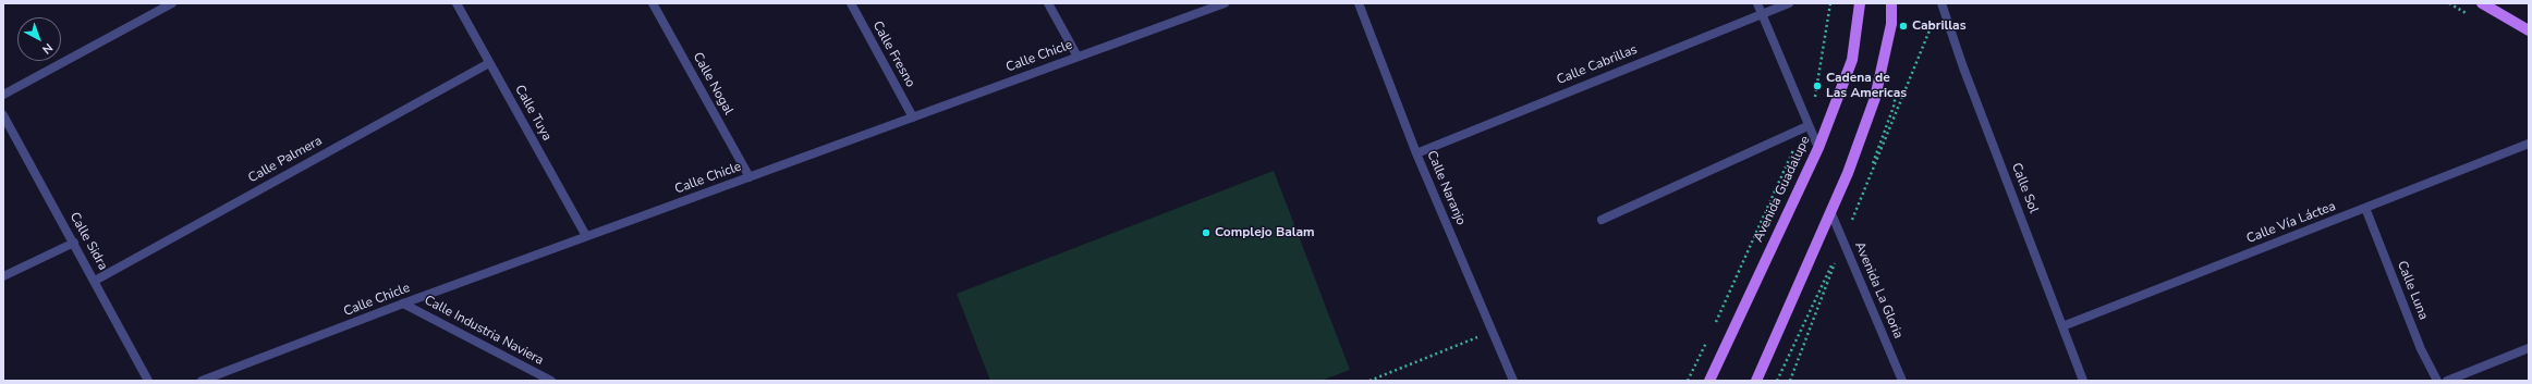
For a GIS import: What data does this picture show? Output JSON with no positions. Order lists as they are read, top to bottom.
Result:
{
  "streets": {
    "main road": ["Avenida Guadalupe"],
    "street": [
      "Calle Fresno",
      "Calle Chicle",
      "Calle Cabrillas",
      "Calle Nogal",
      "Calle Tuya",
      "Calle Palmera",
      "Calle Naranjo",
      "Calle Sol",
      "Calle Vía Láctea",
      "Calle Sidra",
      "Avenida La Gloria",
      "Calle Luna",
      "Calle Industria Naviera"
    ]
  },
  "crossings": [
    ["Calle Fresno", "Calle Chicle"],
    ["Calle Chicle", "Calle Nogal"],
    ["Calle Chicle", "Calle Tuya"],
    ["Calle Chicle", "Calle Industria Naviera"],
    ["Calle Cabrillas", "Calle Naranjo"],
    ["Calle Tuya", "Calle Palmera"],
    ["Calle Palmera", "Calle Sidra"],
    ["Calle Sol", "Calle Vía Láctea"],
    ["Calle Vía Láctea", "Calle Luna"]
  ],
  "places": ["Cabrillas", "Cadena de Las Americas", "Complejo Balam"],
  "north": "bottom right"
}
